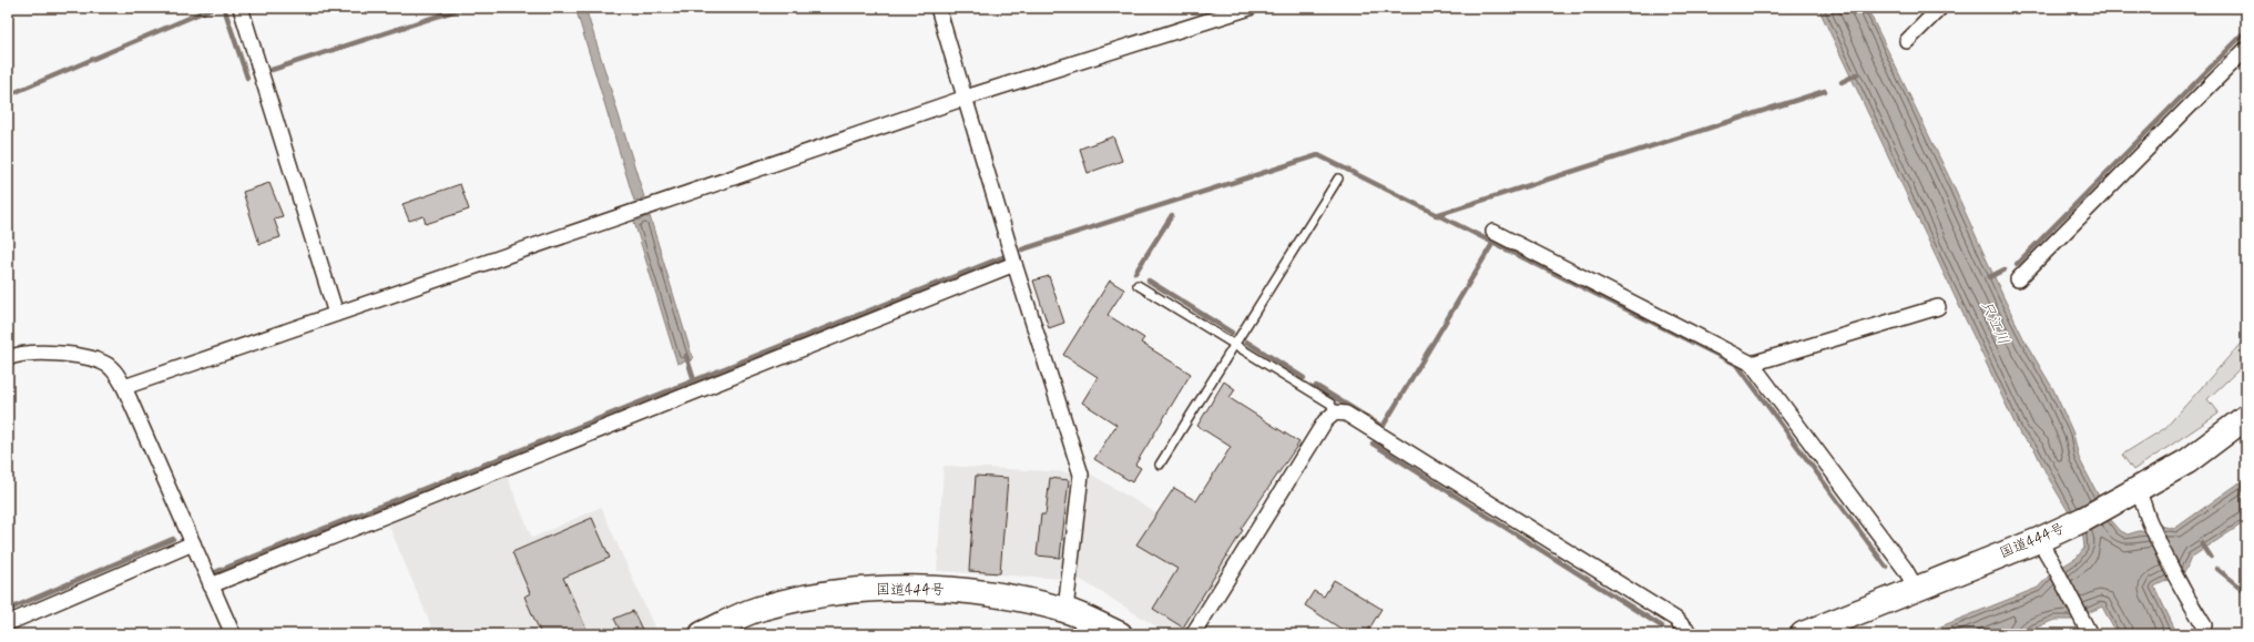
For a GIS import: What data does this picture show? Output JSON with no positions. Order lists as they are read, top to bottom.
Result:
{
  "streets": {
    "highway": ["国道444号"]
  },
  "water": ["只江川"]
}
